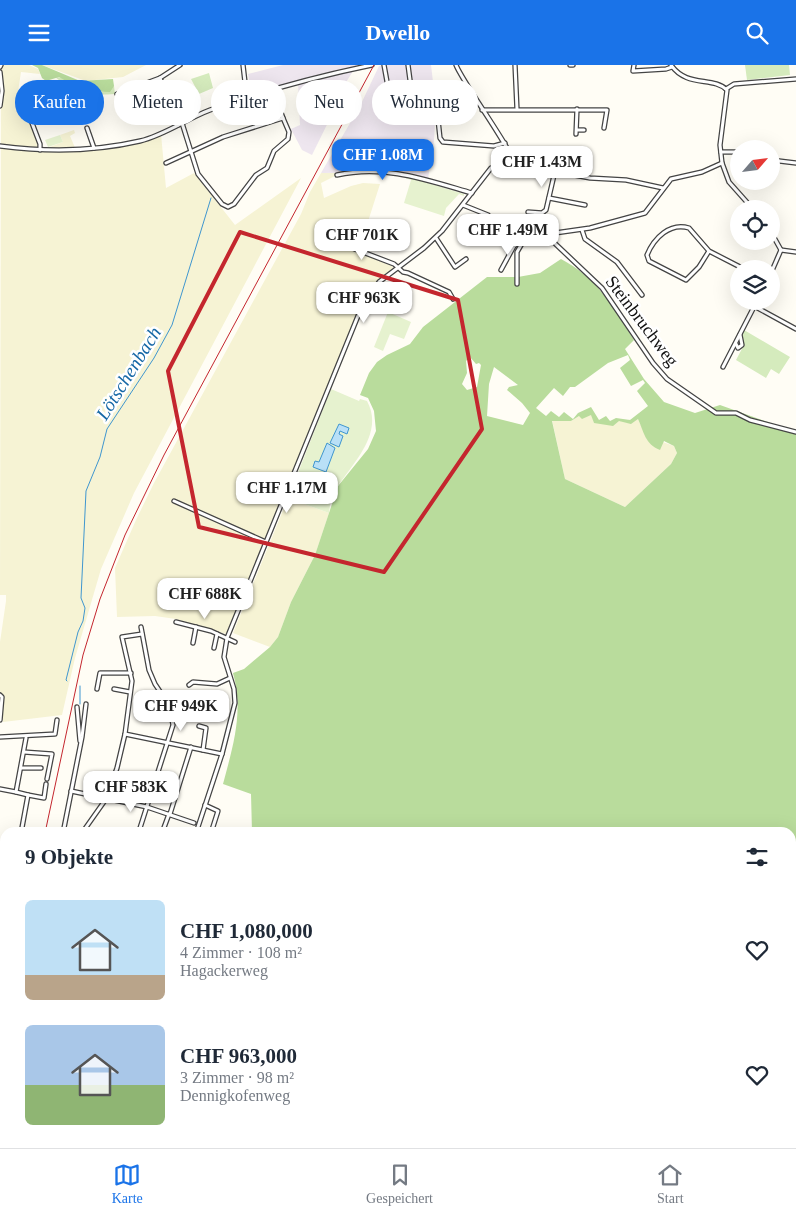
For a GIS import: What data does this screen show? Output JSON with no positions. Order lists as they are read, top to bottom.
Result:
{
  "streets": {
    "street": ["Steinbruchweg"]
  },
  "water": ["Lötschenbach"],
  "north": "top right",
  "page": {
    "header": "Dwello",
    "chip": [
      "Kaufen",
      "Mieten",
      "Filter",
      "Neu",
      "Wohnung"
    ],
    "price": [
      "CHF 1.08M",
      "CHF 1.43M",
      "CHF 1.49M",
      "CHF 701K",
      "CHF 963K",
      "CHF 1.17M",
      "CHF 688K",
      "CHF 949K",
      "CHF 583K"
    ],
    "heading": "9 Objekte",
    "list": [
      {
        "name": "CHF 1,080,000",
        "note": "4 Zimmer · 108 m² · Hagackerweg"
      },
      {
        "name": "CHF 963,000",
        "note": "3 Zimmer · 98 m² · Dennigkofenweg"
      }
    ],
    "tabs": ["Karte", "Gespeichert", "Start"]
  }
}
